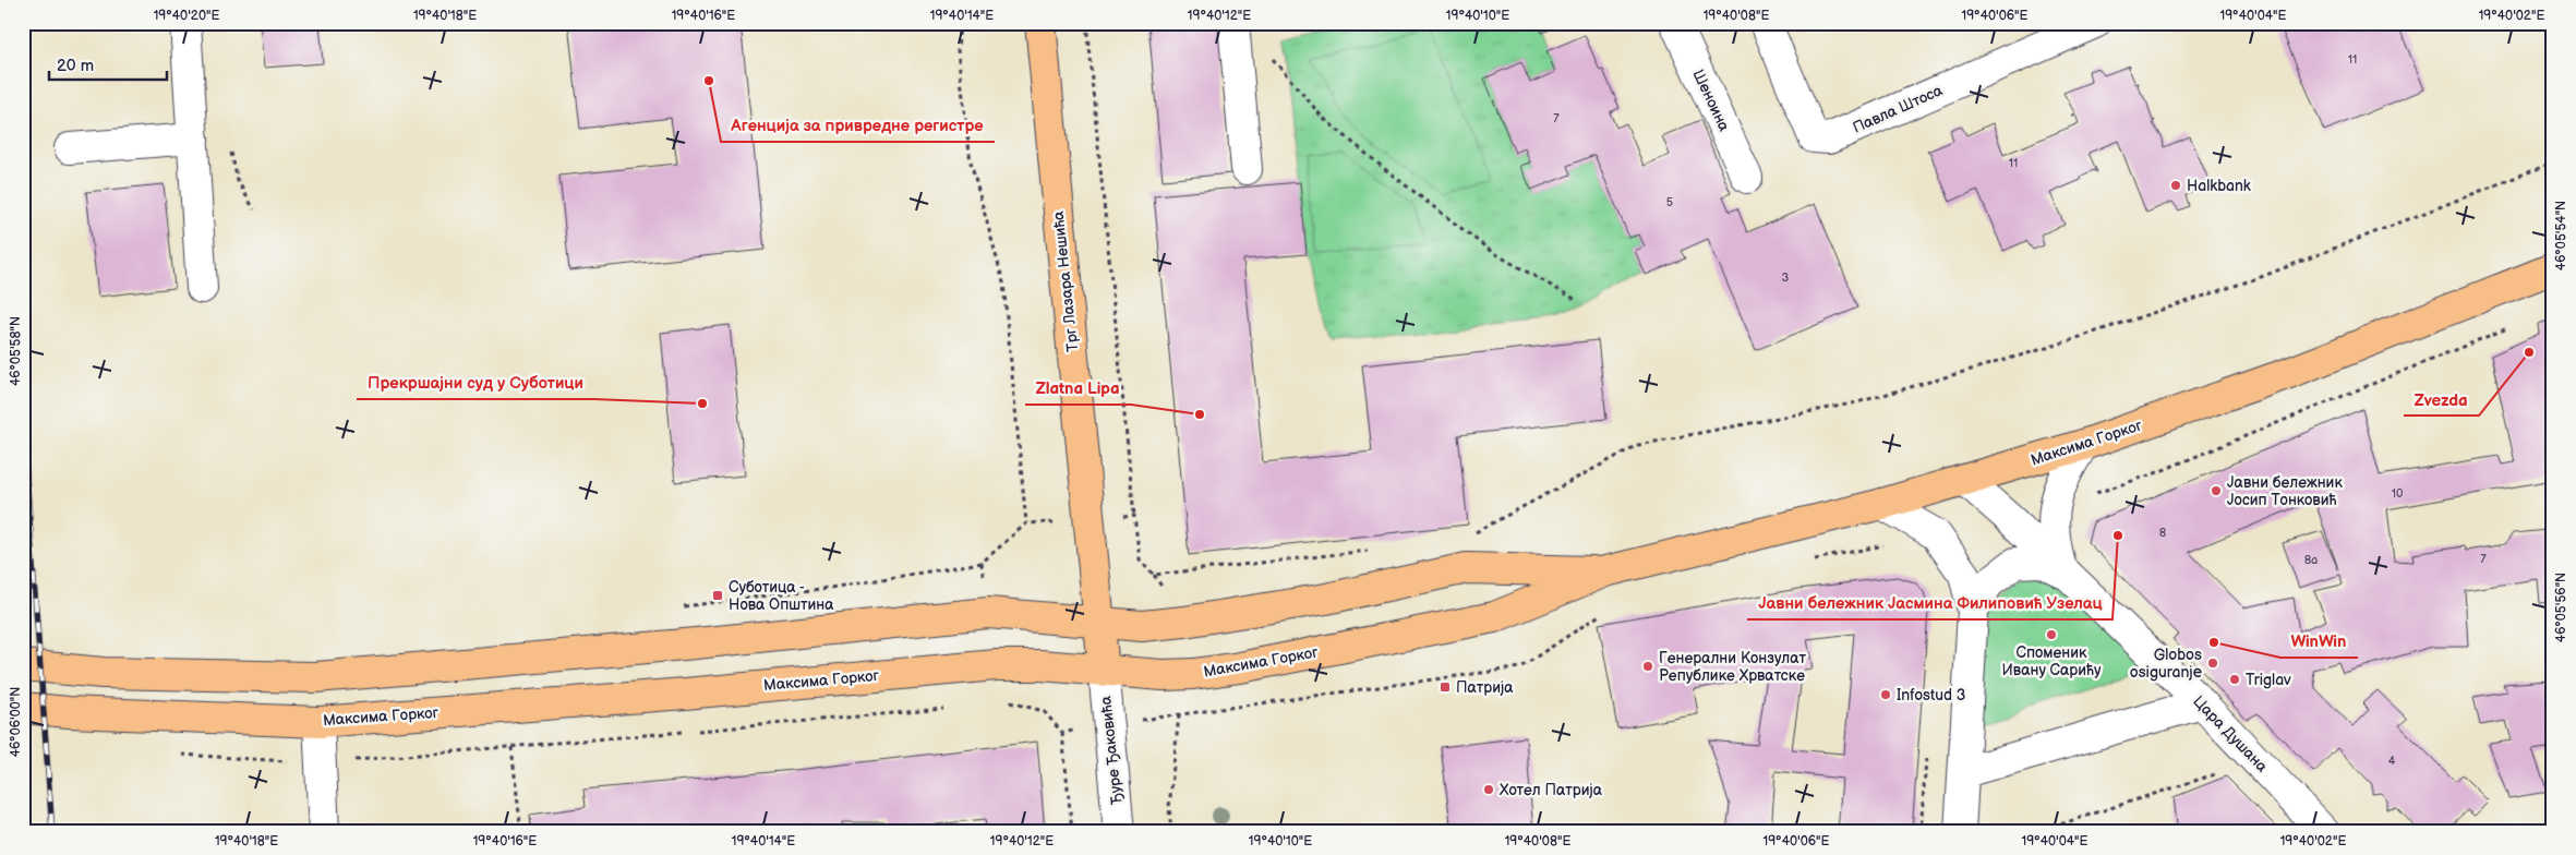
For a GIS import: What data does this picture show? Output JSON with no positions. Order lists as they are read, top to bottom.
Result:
{
  "streets": {
    "main road": ["Трг Лазара Нешића", "Максима Горког"],
    "street": [
      "Шеноина",
      "Павла Штоса",
      "Цара Душана",
      "Ђуре Ђаковића"
    ]
  },
  "crossings": [
    ["Трг Лазара Нешића", "Максима Горког"],
    ["Трг Лазара Нешића", "Ђуре Ђаковића"],
    ["Максима Горког", "Цара Душана"],
    ["Максима Горког", "Ђуре Ђаковића"]
  ],
  "places": {
    "other": [
      "Агенција за привредне регистре",
      "Halkbank",
      "Zvezda",
      "Прекршајни суд у Суботици",
      "Zlatna Lipa",
      "Јавни бележник Јосип Тонковић",
      "Јавни бележник Јасмина Филиповић Узелац",
      "Споменик Ивану Сарићу",
      "WinWin",
      "Globos osiguranje",
      "Генерални Конзулат Републике Хрватске",
      "Triglav",
      "Infostud 3",
      "Хотел Патрија"
    ],
    "transit": ["Суботица - Нова Општина", "Патрија"]
  },
  "house_numbers": [
    "11",
    "7",
    "11",
    "5",
    "3",
    "10",
    "8",
    "7",
    "8a",
    "4"
  ],
  "scale_bar": "20 m",
  "coordinates": [
    "19°40'20\"E",
    "19°40'18\"E",
    "19°40'16\"E",
    "19°40'14\"E",
    "19°40'12\"E",
    "19°40'10\"E",
    "19°40'08\"E",
    "19°40'06\"E",
    "19°40'04\"E",
    "19°40'02\"E",
    "46°05'54\"N",
    "46°05'58\"N",
    "46°05'56\"N",
    "46°06'00\"N"
  ]
}
